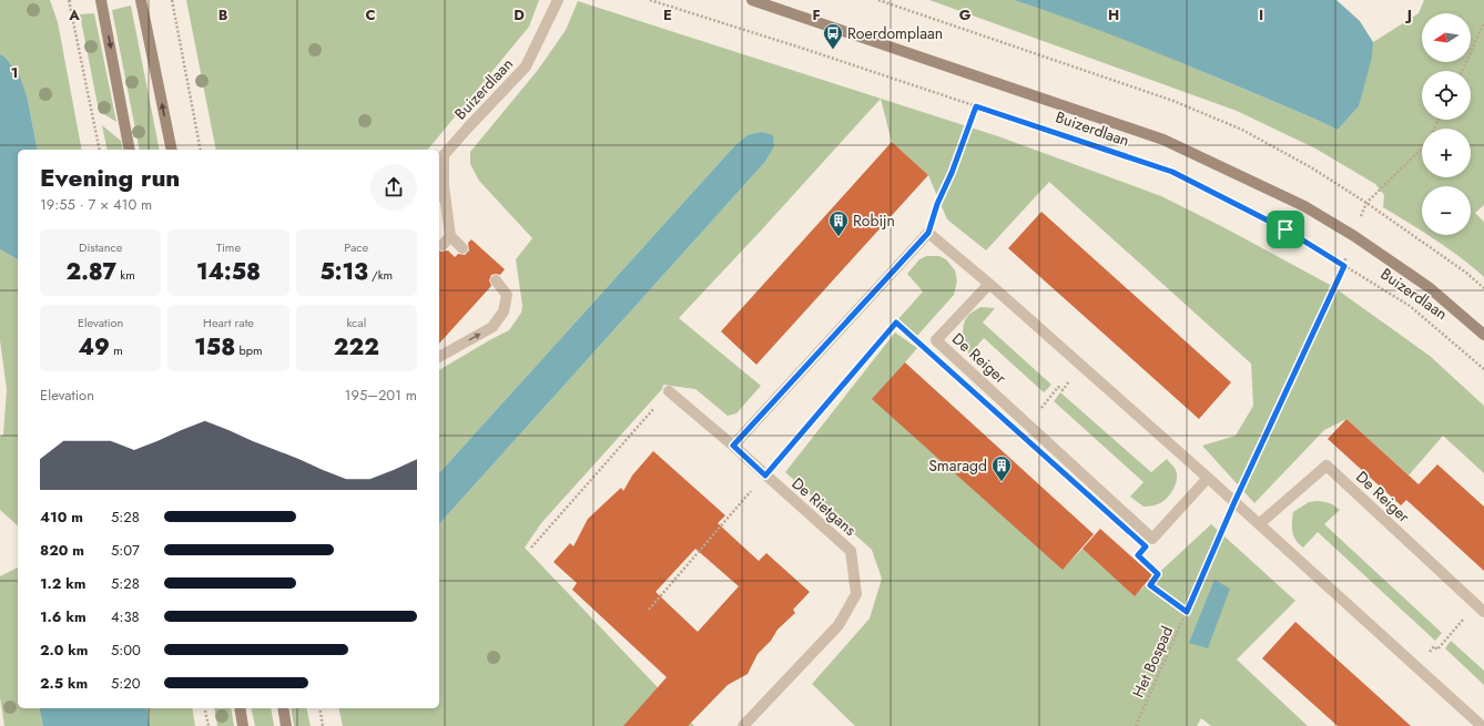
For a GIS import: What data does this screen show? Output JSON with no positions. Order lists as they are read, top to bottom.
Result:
{
  "streets": {
    "street": ["Buizerdlaan", "De Reiger", "De Rietgans"],
    "path": ["Het Bospad"]
  },
  "crossings": [
    ["Buizerdlaan", "Het Bospad"]
  ],
  "places": {
    "bus stop": ["Roerdomplaan"],
    "building": ["Robijn", "Smaragd"]
  },
  "north": "left",
  "page": {
    "map_buttons": ["+", "−"],
    "heading": ["Evening run", "19:55 · 7 × 410 m"],
    "stats": [
      ["Distance", "2.87 km"],
      ["Time", "14:58"],
      ["Pace", "5:13 /km"],
      ["Elevation", "49 m"],
      ["Heart rate", "158 bpm"],
      ["kcal", "222"]
    ],
    "chart": ["Elevation", "195–201 m"],
    "list": [
      {
        "name": "410 m",
        "note": "5:28"
      },
      {
        "name": "820 m",
        "note": "5:07"
      },
      {
        "name": "1.2 km",
        "note": "5:28"
      },
      {
        "name": "1.6 km",
        "note": "4:38"
      },
      {
        "name": "2.0 km",
        "note": "5:00"
      },
      {
        "name": "2.5 km",
        "note": "5:20"
      }
    ]
  },
  "grid": {
    "columns": [
      "A",
      "B",
      "C",
      "D",
      "E",
      "F",
      "G",
      "H",
      "I",
      "J"
    ],
    "rows": ["1"]
  }
}
